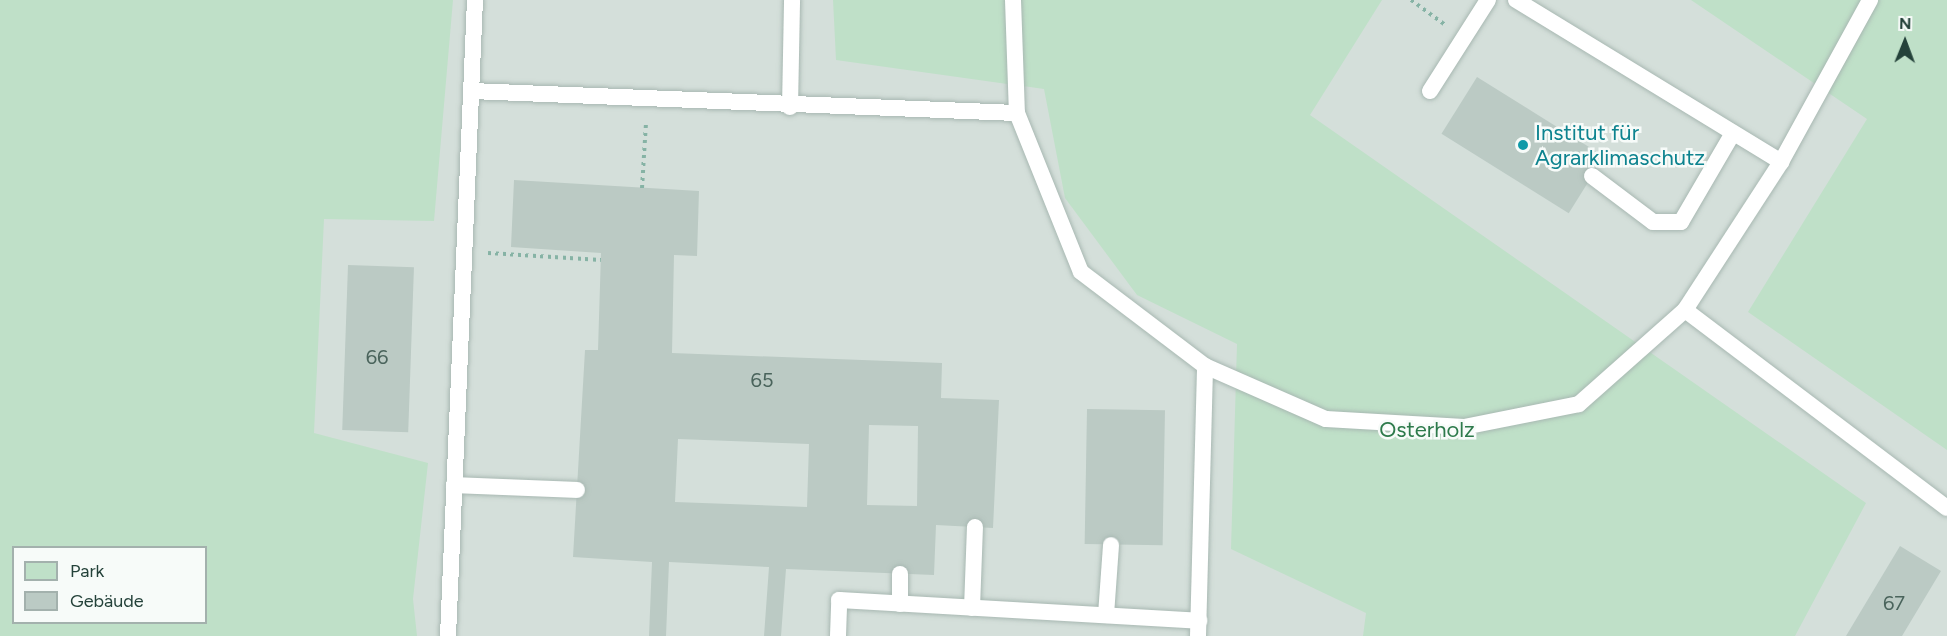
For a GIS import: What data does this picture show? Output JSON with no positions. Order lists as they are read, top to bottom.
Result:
{
  "parks": ["Osterholz"],
  "places": ["Institut für Agrarklimaschutz"],
  "house_numbers": ["66", "65", "67"],
  "legend": ["Park", "Gebäude"],
  "north": "top"
}
